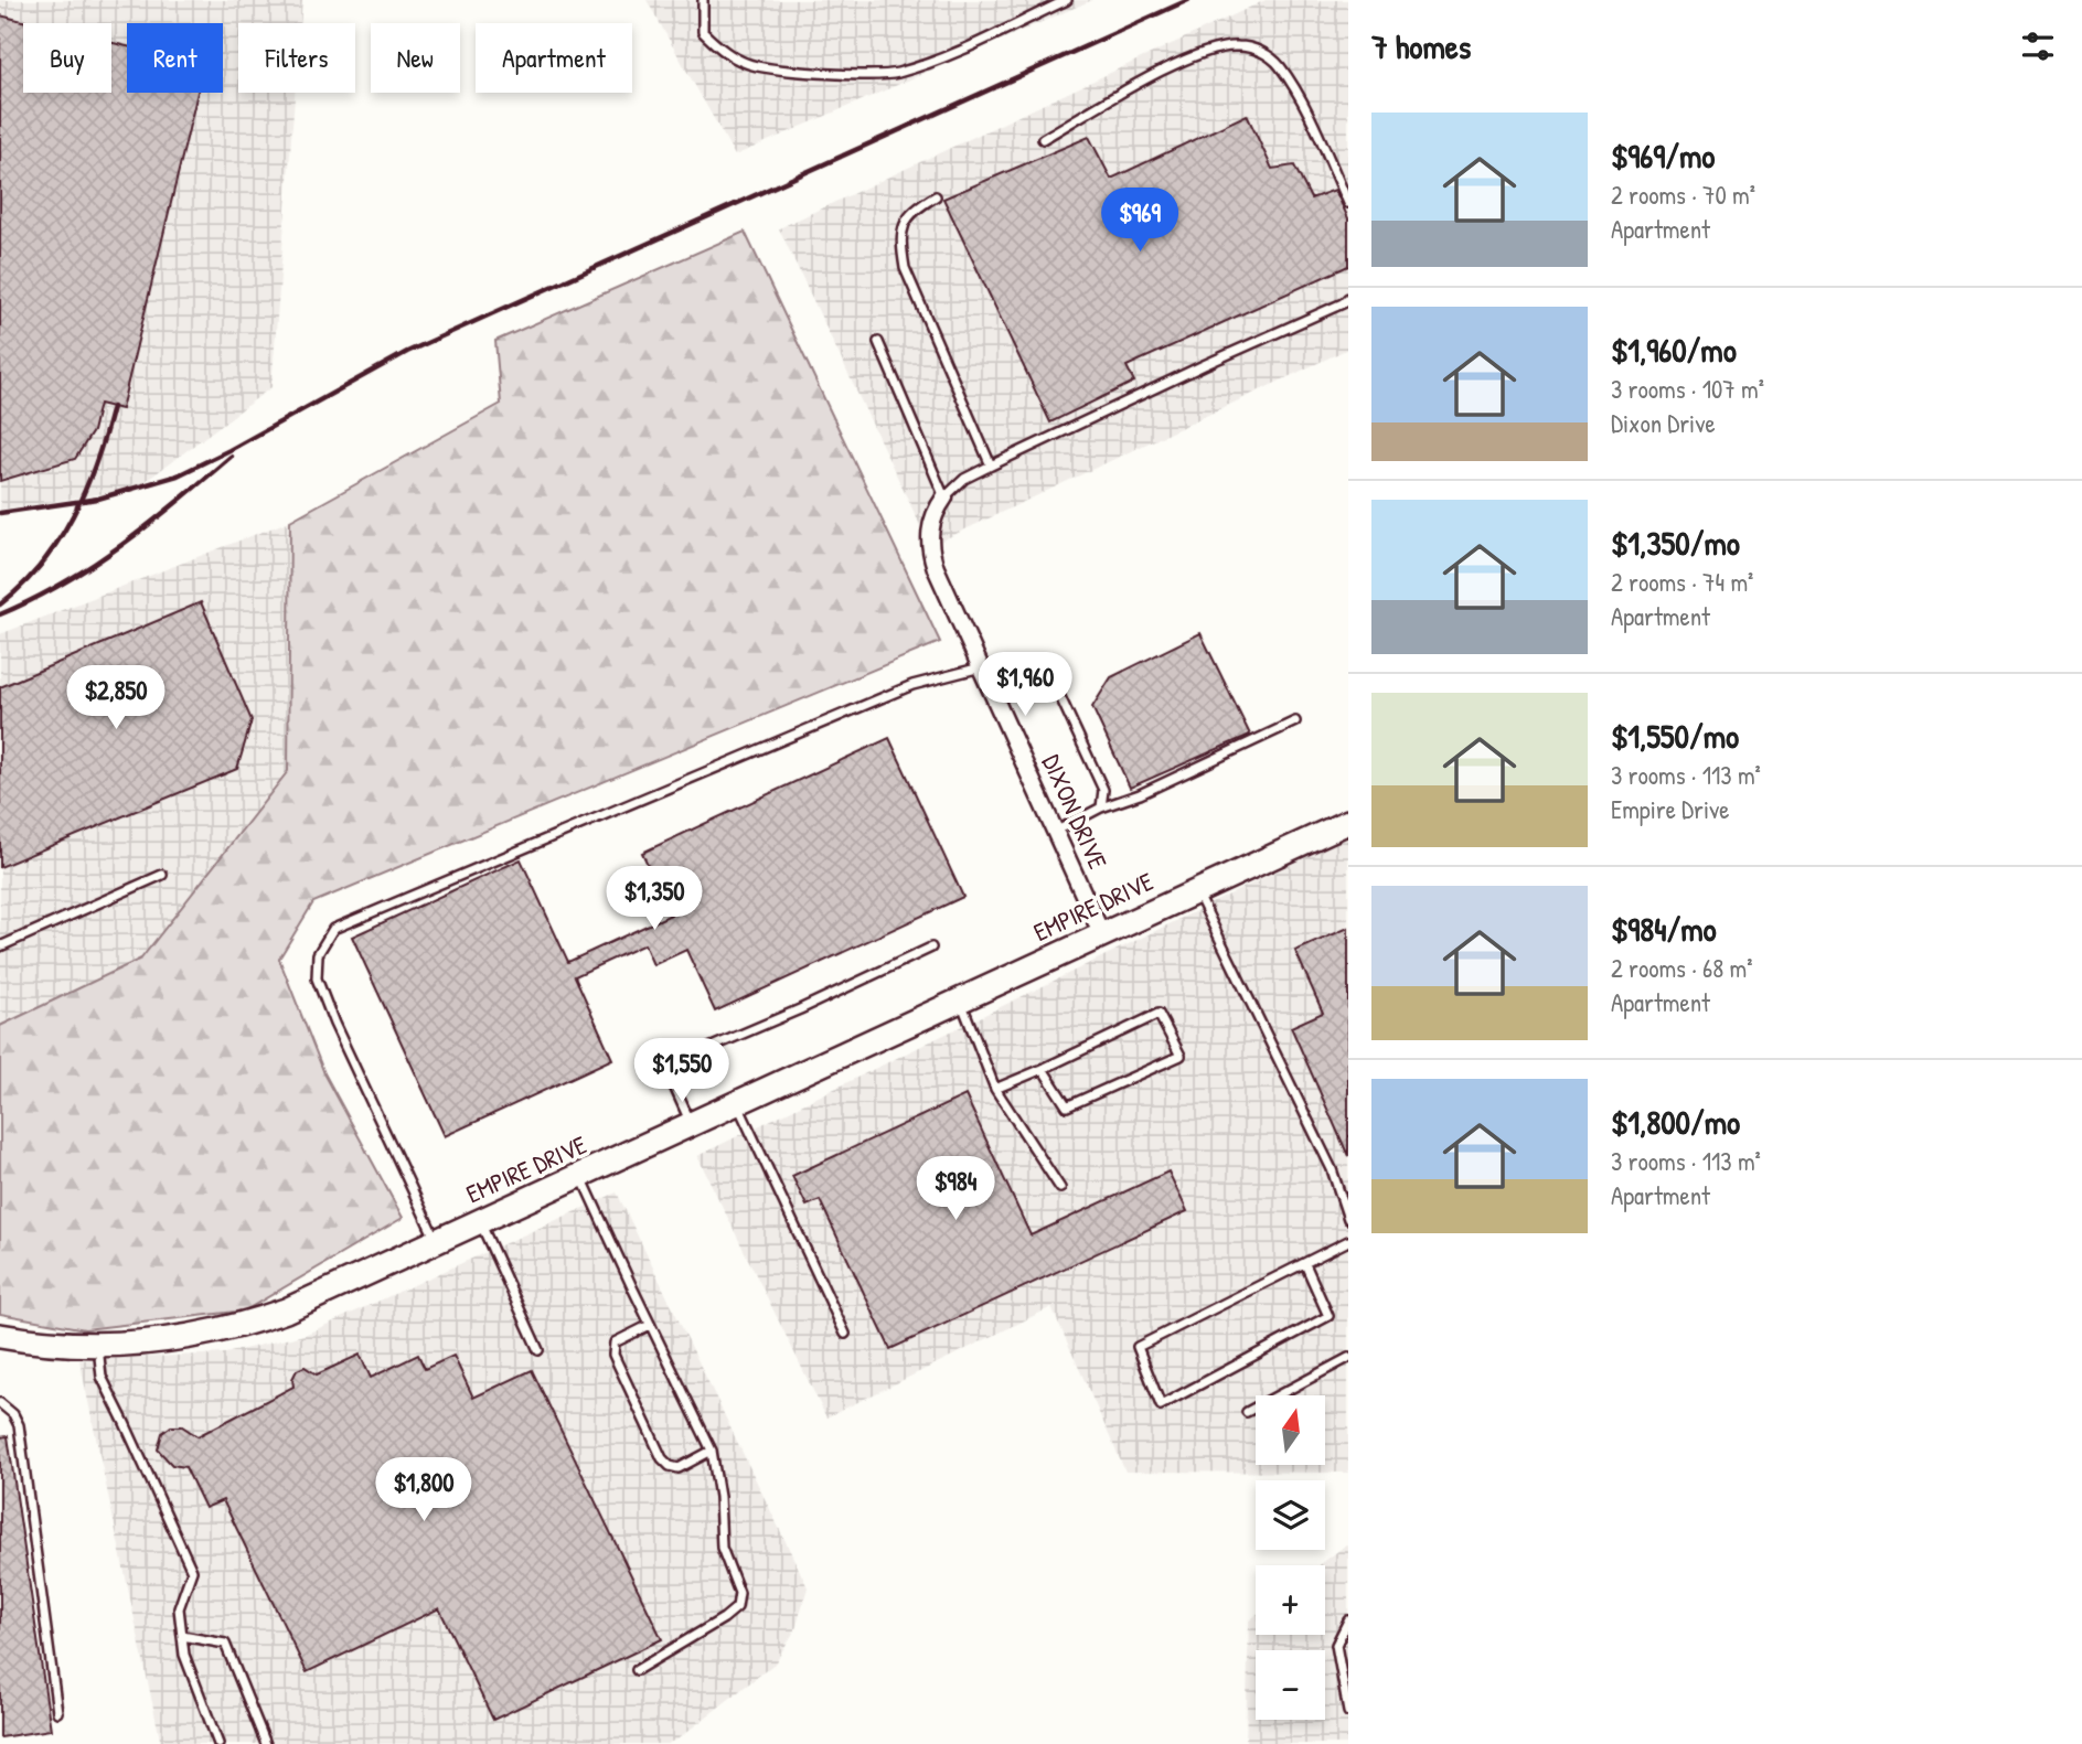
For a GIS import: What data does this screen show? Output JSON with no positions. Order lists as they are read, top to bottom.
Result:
{
  "streets": {
    "street": ["DIXON DRIVE", "EMPIRE DRIVE"]
  },
  "crossings": [
    ["DIXON DRIVE", "EMPIRE DRIVE"]
  ],
  "north": "top",
  "page": {
    "heading": "7 homes",
    "chip": [
      "Buy",
      "Rent",
      "Filters",
      "New",
      "Apartment"
    ],
    "list": [
      {
        "name": "$969/mo",
        "note": "2 rooms · 70 m² · Apartment"
      },
      {
        "name": "$1,960/mo",
        "note": "3 rooms · 107 m² · Dixon Drive"
      },
      {
        "name": "$1,350/mo",
        "note": "2 rooms · 74 m² · Apartment"
      },
      {
        "name": "$1,550/mo",
        "note": "3 rooms · 113 m² · Empire Drive"
      },
      {
        "name": "$984/mo",
        "note": "2 rooms · 68 m² · Apartment"
      },
      {
        "name": "$1,800/mo",
        "note": "3 rooms · 113 m² · Apartment"
      }
    ],
    "price": [
      "$969",
      "$1,960",
      "$2,850",
      "$1,350",
      "$1,550",
      "$984",
      "$1,800"
    ],
    "map_buttons": ["+", "−"]
  }
}
